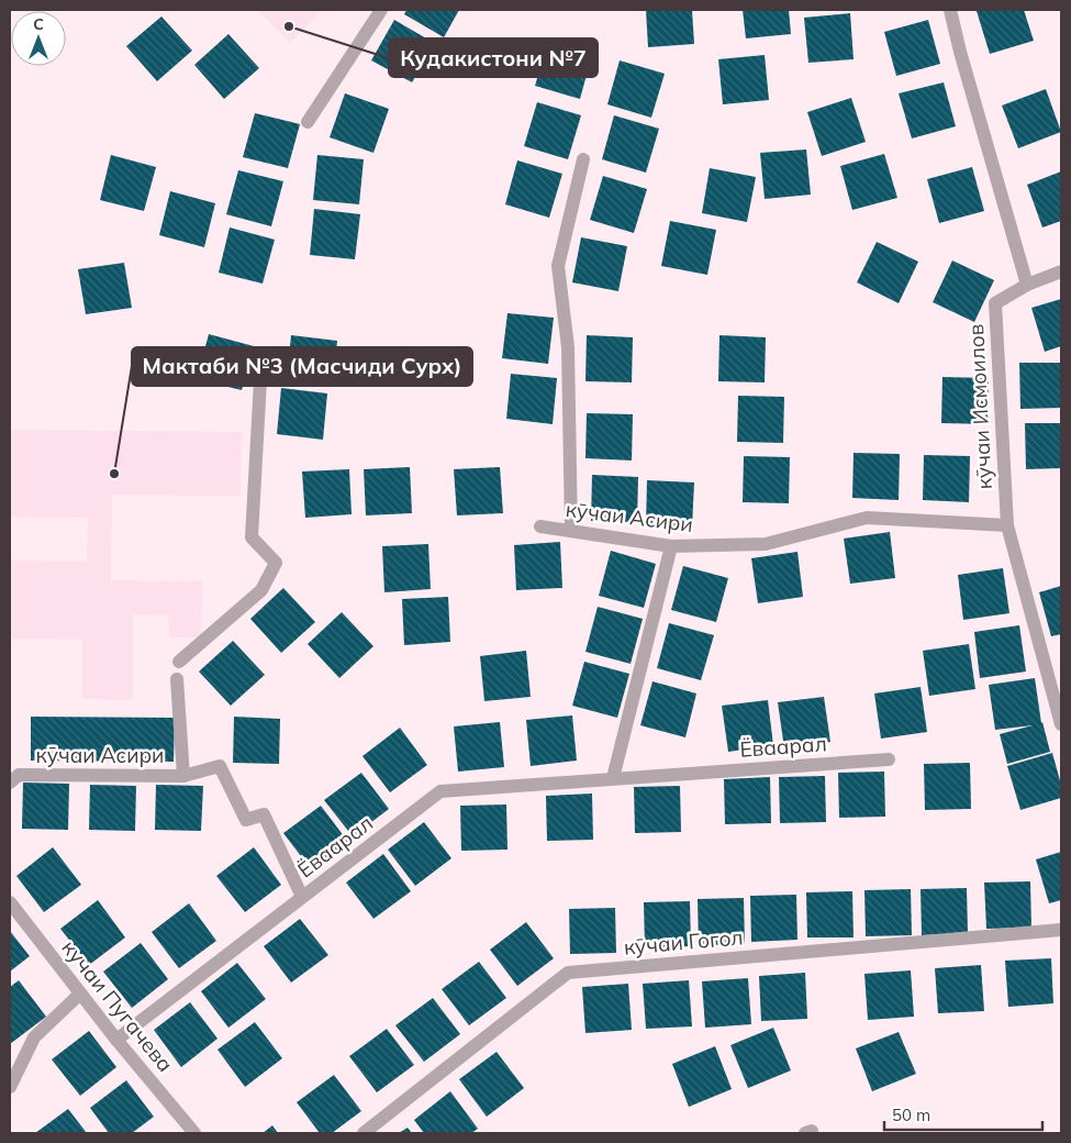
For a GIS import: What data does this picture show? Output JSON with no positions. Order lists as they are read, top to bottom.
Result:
{
  "streets": {
    "street": [
      "кӯчаи Исмоилов",
      "кӯчаи Асири",
      "Ёваарал",
      "кӯчаи Гогол",
      "кучаи Пугачева"
    ]
  },
  "crossings": [
    ["кӯчаи Исмоилов", "кӯчаи Асири"],
    ["Ёваарал", "кучаи Пугачева"]
  ],
  "places": ["Кудакистони №7", "Мактаби №3 (Масчиди Сурх)"],
  "scale_bar": "50 m",
  "north": "top"
}
